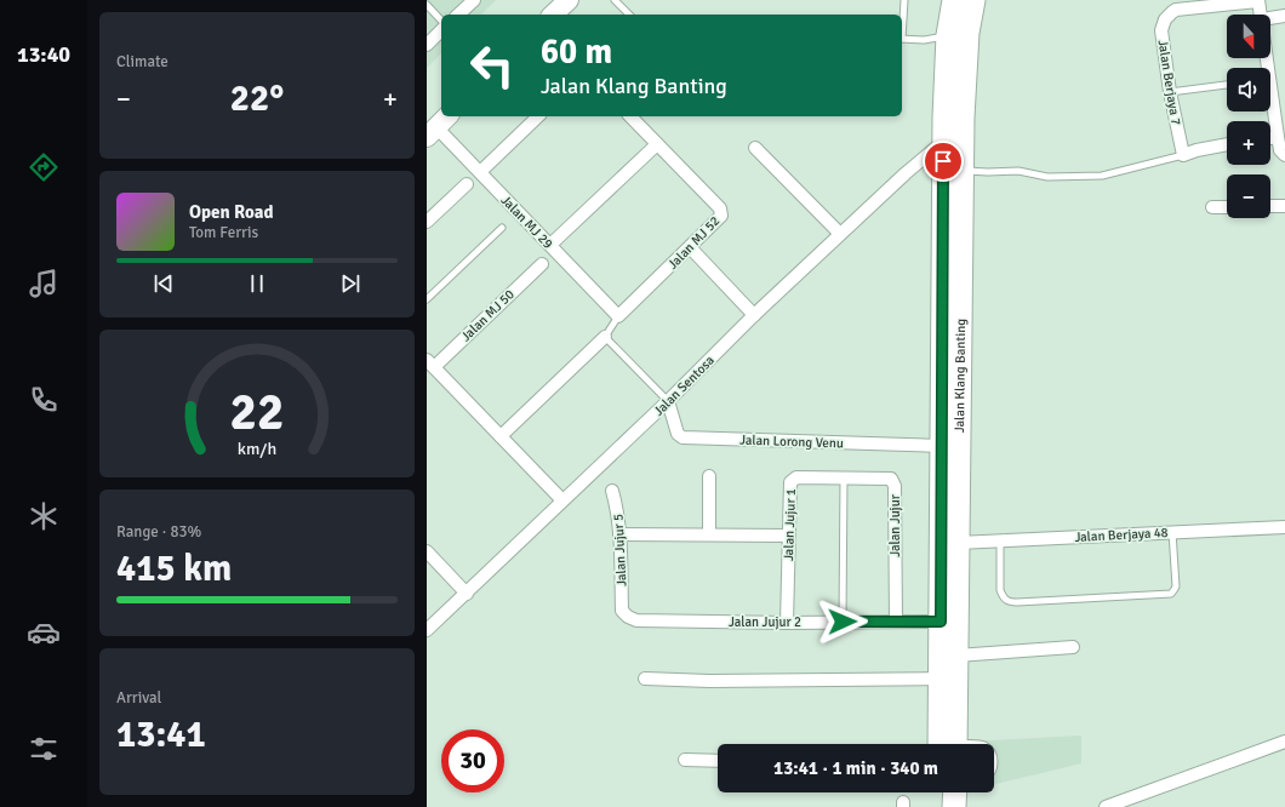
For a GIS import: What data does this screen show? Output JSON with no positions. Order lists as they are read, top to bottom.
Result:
{
  "streets": {
    "highway": ["Jalan Klang Banting"],
    "street": [
      "Jalan Berjaya 7",
      "Jalan MJ 29",
      "Jalan MJ 52",
      "Jalan MJ 50",
      "Jalan Sentosa",
      "Jalan Lorong Venu",
      "Jalan Jujur 1",
      "Jalan Jujur",
      "Jalan Berjaya 48",
      "Jalan Jujur 5",
      "Jalan Jujur 2"
    ]
  },
  "crossings": [
    ["Jalan MJ 29", "Jalan MJ 52"],
    ["Jalan Klang Banting", "Jalan Sentosa"],
    ["Jalan Klang Banting", "Jalan Lorong Venu"],
    ["Jalan Klang Banting", "Jalan Berjaya 48"],
    ["Jalan Klang Banting", "Jalan Jujur 2"],
    ["Jalan Sentosa", "Jalan Lorong Venu"],
    ["Jalan Jujur 1", "Jalan Jujur"],
    ["Jalan Jujur 1", "Jalan Jujur 2"],
    ["Jalan Jujur", "Jalan Jujur 2"],
    ["Jalan Jujur 5", "Jalan Jujur 2"]
  ],
  "north": "bottom",
  "page": {
    "tabs": "13:40",
    "tile": [
      "Climate",
      ["Range · 83%", "415 km"],
      ["Arrival", "13:41"]
    ],
    "map_buttons": ["+", "−"],
    "turn": ["60 m", "Jalan Klang Banting"],
    "heat": ["−", "22°", "+"],
    "song": ["Open Road", "Tom Ferris"],
    "limit": "30",
    "trip": "13:41 · 1 min · 340 m",
    "gauge": ["22", "km/h"]
  }
}
